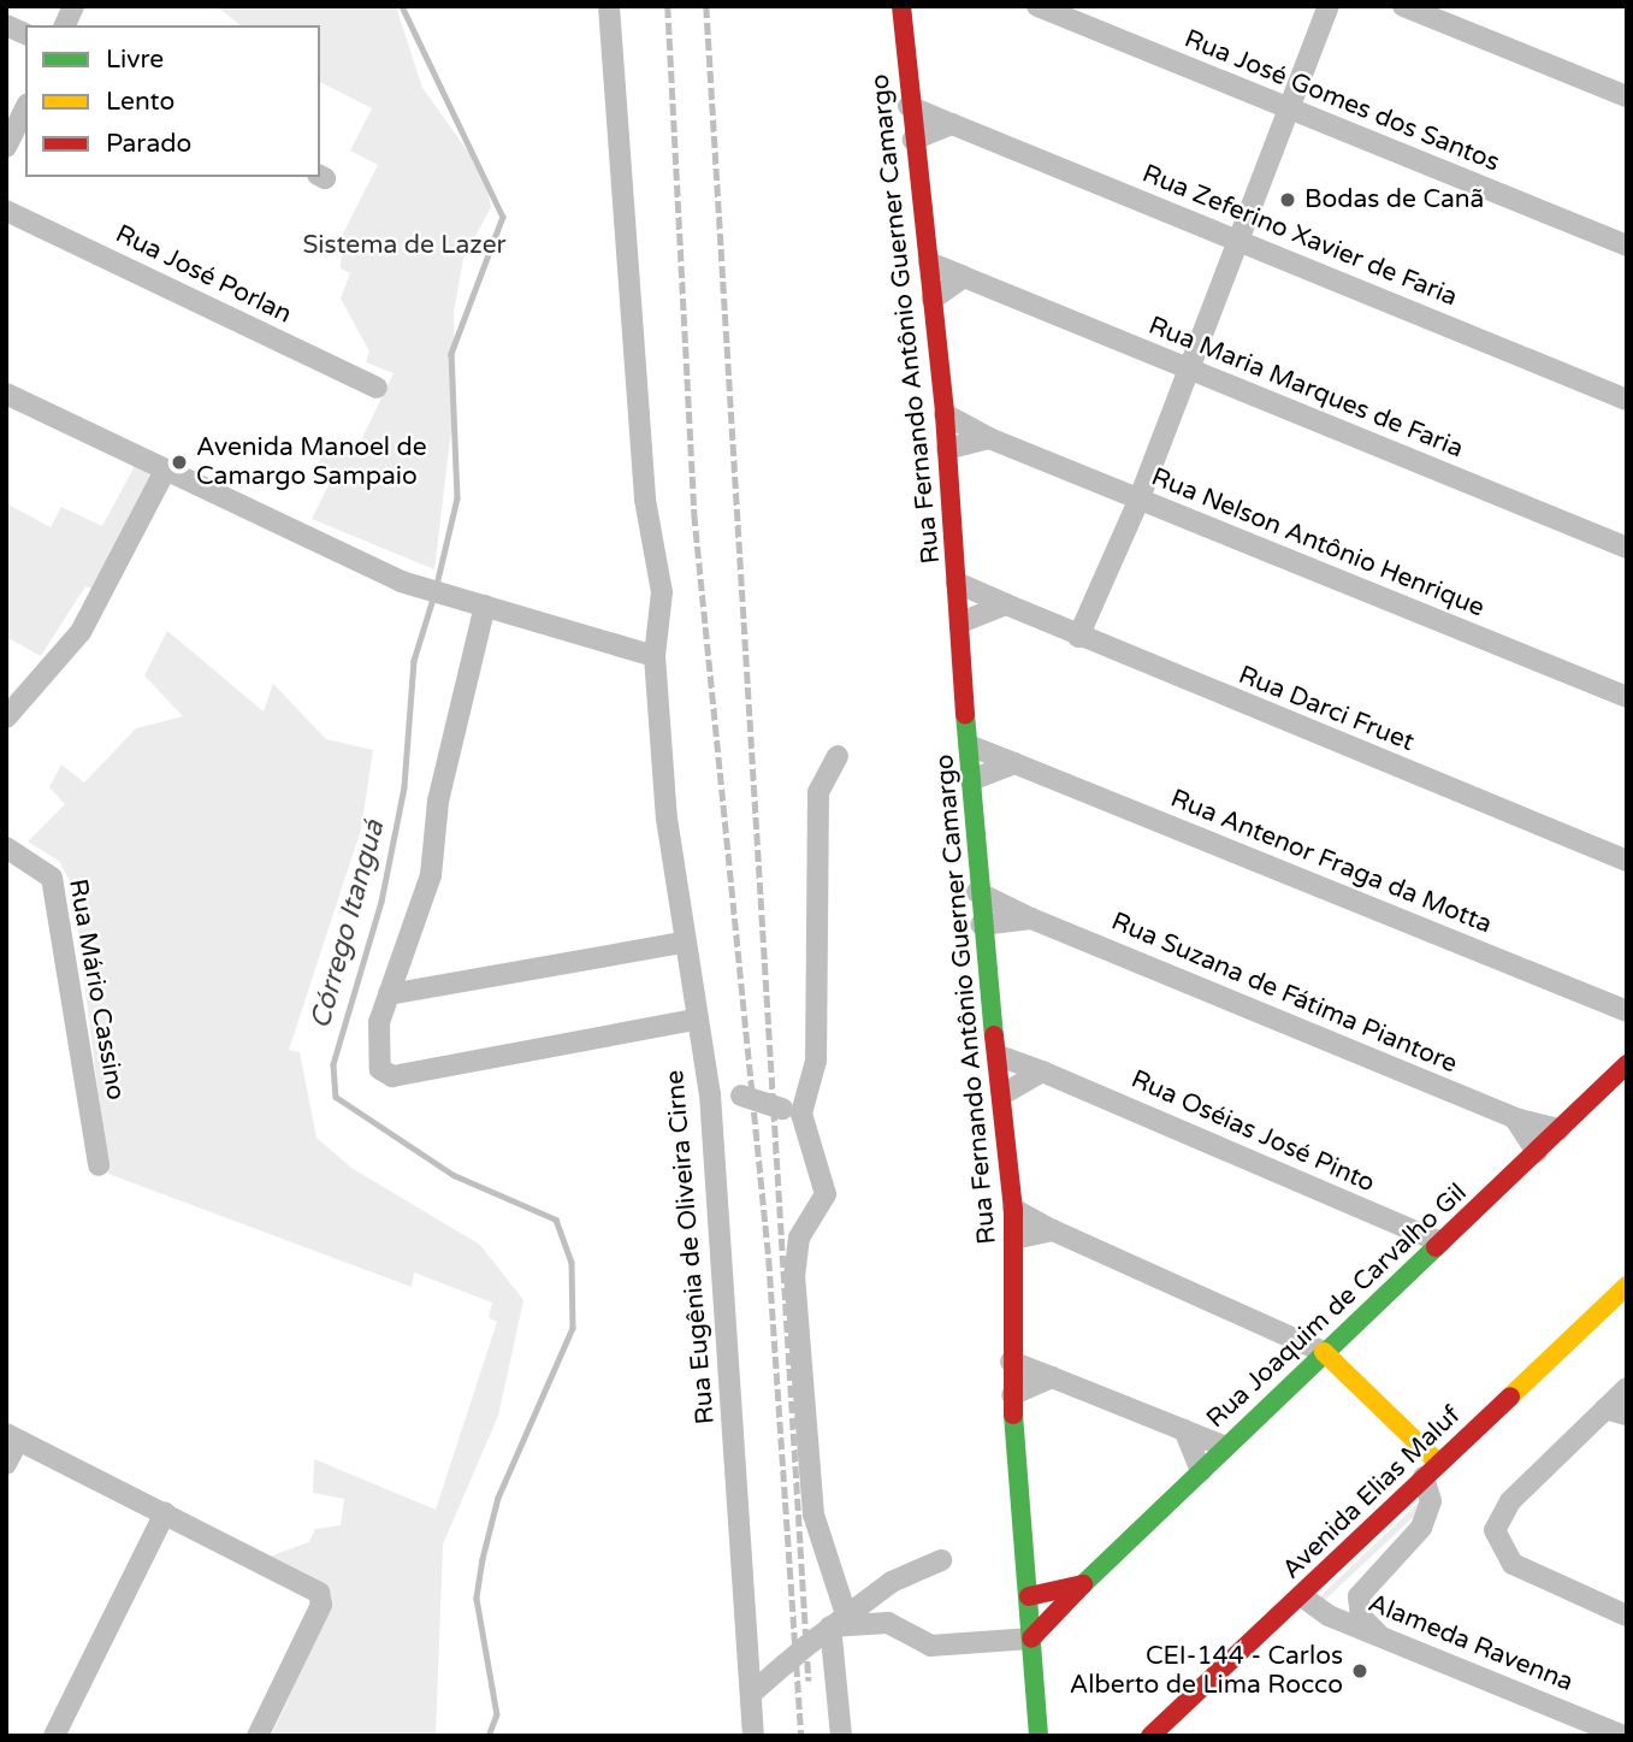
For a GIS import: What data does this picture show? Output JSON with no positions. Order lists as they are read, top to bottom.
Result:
{
  "streets": {
    "street": [
      "Rua José Gomes dos Santos",
      "Rua Zeferino Xavier de Faria",
      "Rua José Porlan",
      "Rua Fernando Antônio Guerner Camargo",
      "Rua Maria Marques de Faria",
      "Rua Nelson Antônio Henrique",
      "Rua Darci Fruet",
      "Rua Antenor Fraga da Motta",
      "Rua Mário Cassino",
      "Rua Suzana de Fátima Piantore",
      "Rua Oséias José Pinto",
      "Rua Eugênia de Oliveira Cirne",
      "Rua Joaquim de Carvalho Gil",
      "Avenida Elias Maluf",
      "Alameda Ravenna"
    ]
  },
  "crossings": [
    ["Rua Zeferino Xavier de Faria", "Rua Fernando Antônio Guerner Camargo"],
    ["Rua Fernando Antônio Guerner Camargo", "Rua Maria Marques de Faria"],
    ["Rua Fernando Antônio Guerner Camargo", "Rua Nelson Antônio Henrique"],
    ["Rua Fernando Antônio Guerner Camargo", "Rua Darci Fruet"],
    ["Rua Fernando Antônio Guerner Camargo", "Rua Antenor Fraga da Motta"],
    ["Rua Fernando Antônio Guerner Camargo", "Rua Suzana de Fátima Piantore"],
    ["Rua Fernando Antônio Guerner Camargo", "Rua Oséias José Pinto"],
    ["Rua Fernando Antônio Guerner Camargo", "Rua Joaquim de Carvalho Gil"],
    ["Rua Suzana de Fátima Piantore", "Rua Joaquim de Carvalho Gil"],
    ["Rua Oséias José Pinto", "Rua Joaquim de Carvalho Gil"],
    ["Avenida Elias Maluf", "Alameda Ravenna"]
  ],
  "water": ["Córrego Itanguá"],
  "parks": ["Sistema de Lazer"],
  "places": ["Bodas de Canã", "Avenida Manoel de Camargo Sampaio", "CEI-144 - Carlos Alberto de Lima Rocco"],
  "legend": ["Livre", "Lento", "Parado"]
}
